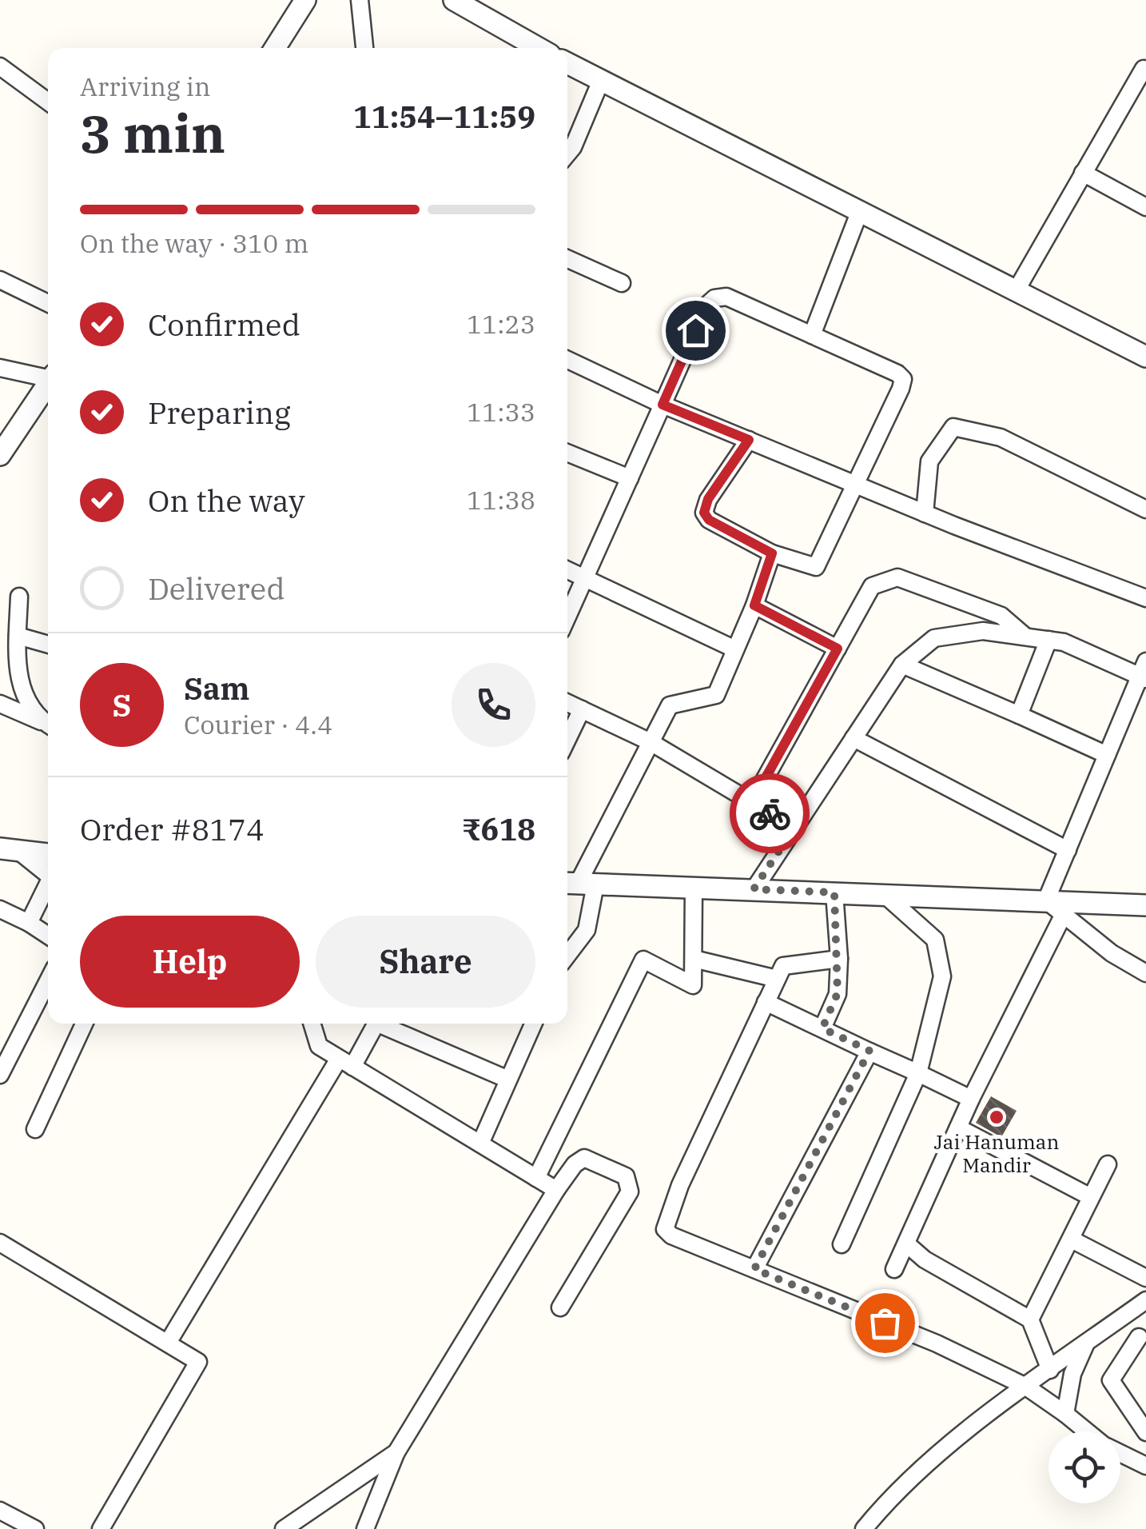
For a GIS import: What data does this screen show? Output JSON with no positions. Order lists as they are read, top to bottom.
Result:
{
  "places": ["Jai Hanuman Mandir"],
  "page": {
    "heading": ["3 min", "Arriving in", "11:54–11:59"],
    "panel": [
      "Sam",
      "Courier · 4.4",
      "Order #8174",
      "₹618"
    ],
    "bar": "On the way · 310 m",
    "list": [
      ["Confirmed", "11:23"],
      ["Preparing", "11:33"],
      ["On the way", "11:38"],
      "Delivered"
    ],
    "round": "S",
    "buttons": ["Help", "Share"]
  }
}
